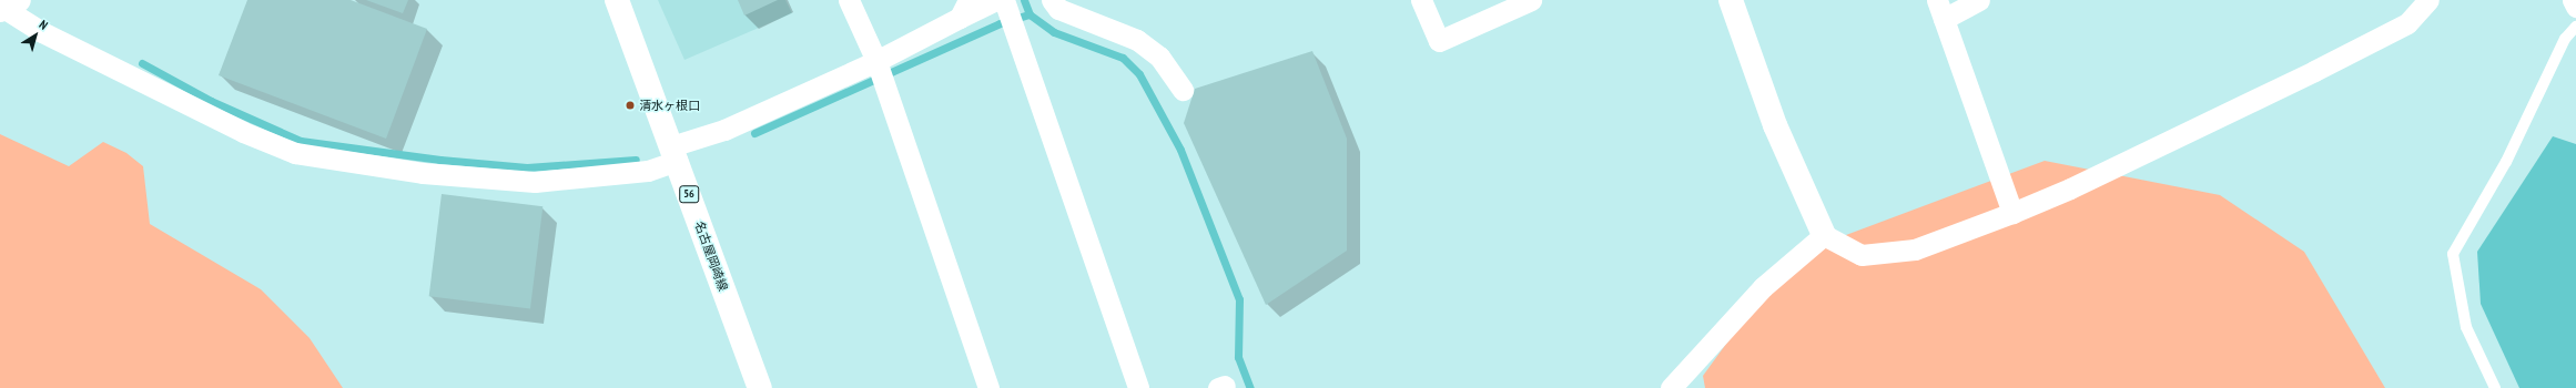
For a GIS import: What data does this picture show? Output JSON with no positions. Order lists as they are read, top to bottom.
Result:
{
  "streets": {
    "main road": ["56", "名古屋岡崎線"]
  },
  "places": ["清水ヶ根口"],
  "north": "top right"
}
